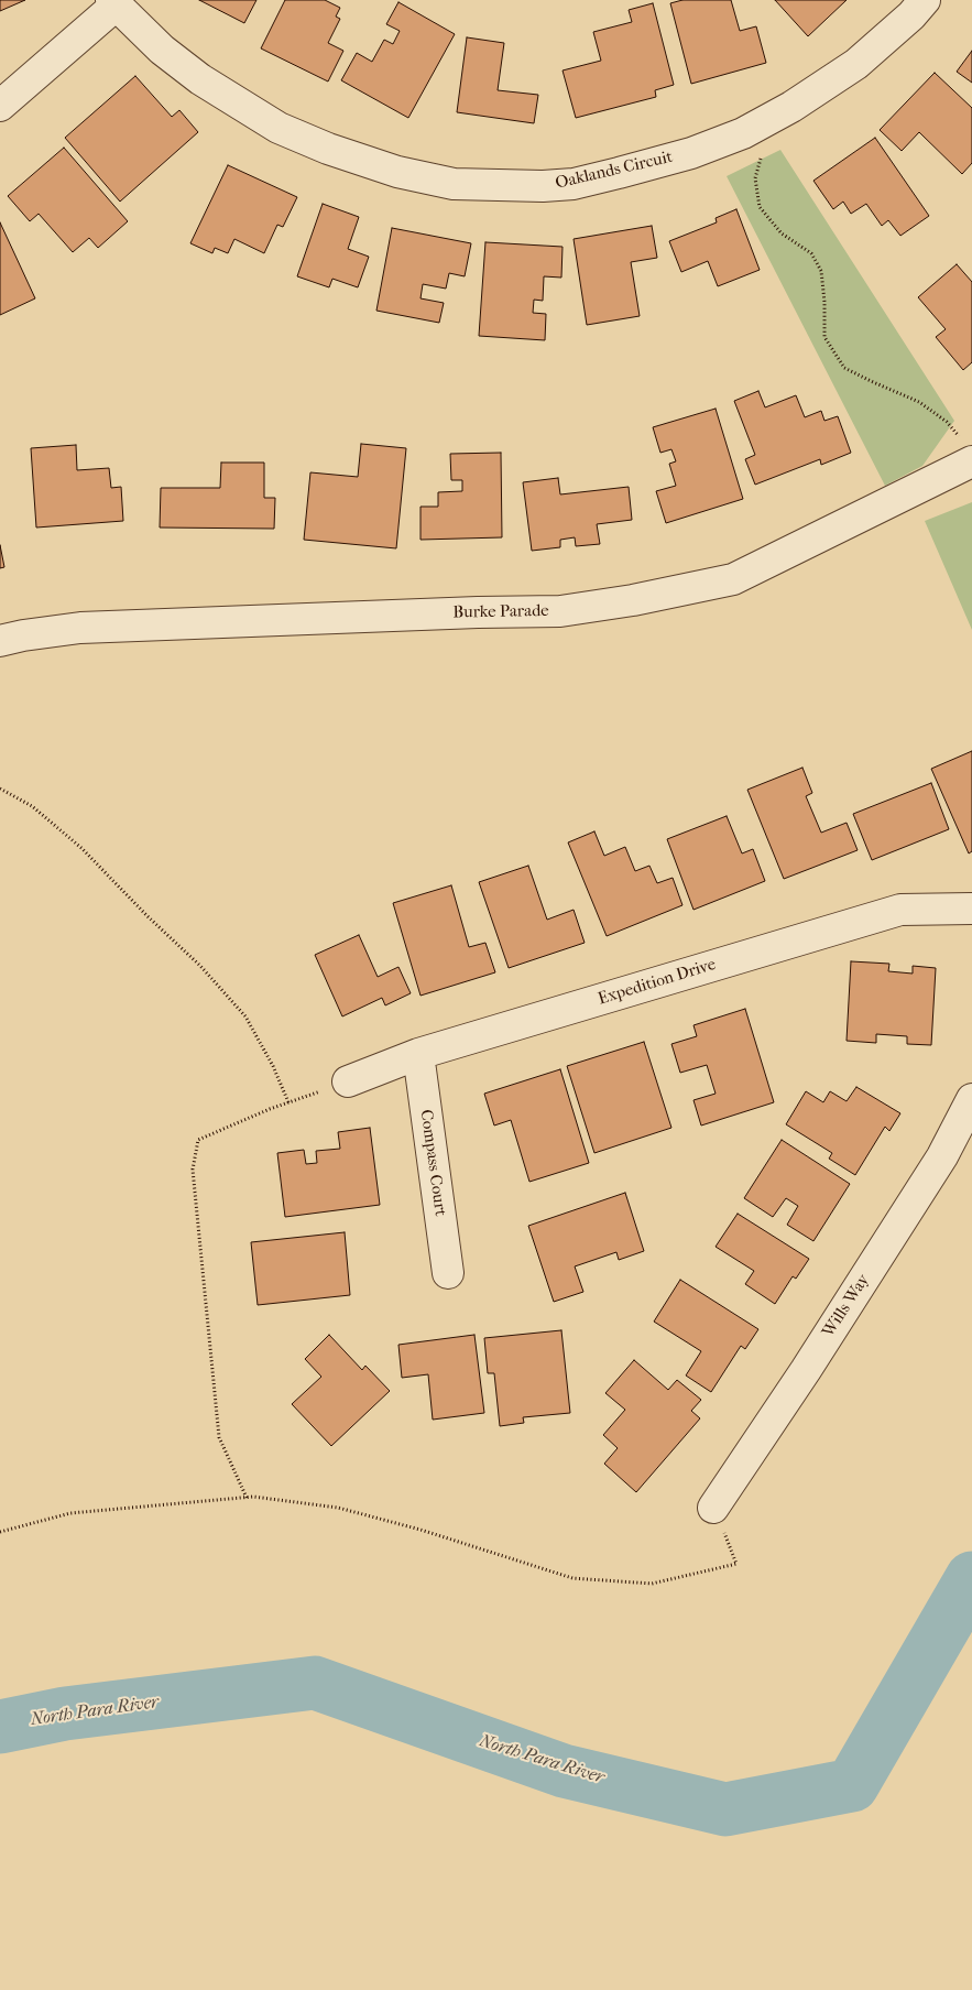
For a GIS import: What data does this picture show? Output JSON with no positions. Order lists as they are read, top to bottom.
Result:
{
  "streets": {
    "street": [
      "Oaklands Circuit",
      "Burke Parade",
      "Expedition Drive",
      "Compass Court",
      "Wills Way"
    ]
  },
  "crossings": [
    ["Expedition Drive", "Compass Court"]
  ],
  "water": ["North Para River"]
}
